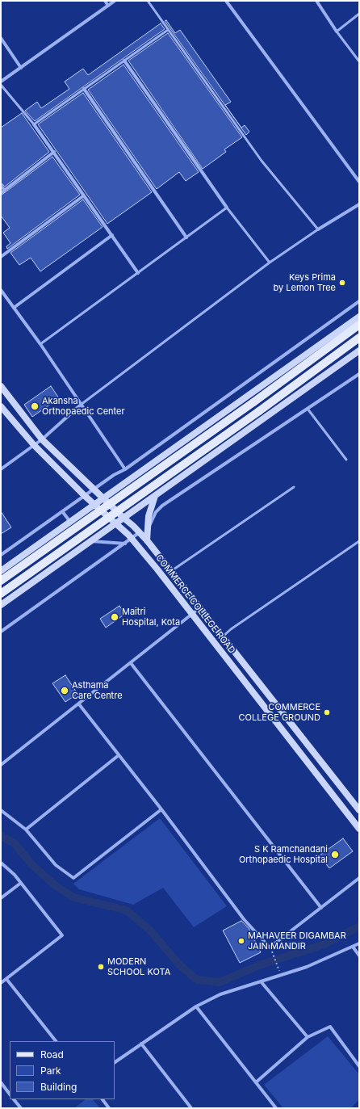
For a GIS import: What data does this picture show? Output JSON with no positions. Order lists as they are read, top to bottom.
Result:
{
  "streets": {
    "street": ["COMMERCE COLLEGE ROAD"]
  },
  "places": [
    "Keys Prima by Lemon Tree",
    "Akansha Orthopaedic Center",
    "Maitri Hospital, Kota",
    "Asthama Care Centre",
    "COMMERCE COLLEGE GROUND",
    "S K Ramchandani Orthopaedic Hospital",
    "MAHAVEER DIGAMBAR JAIN MANDIR",
    "MODERN SCHOOL KOTA"
  ],
  "legend": ["Road", "Park", "Building"]
}
